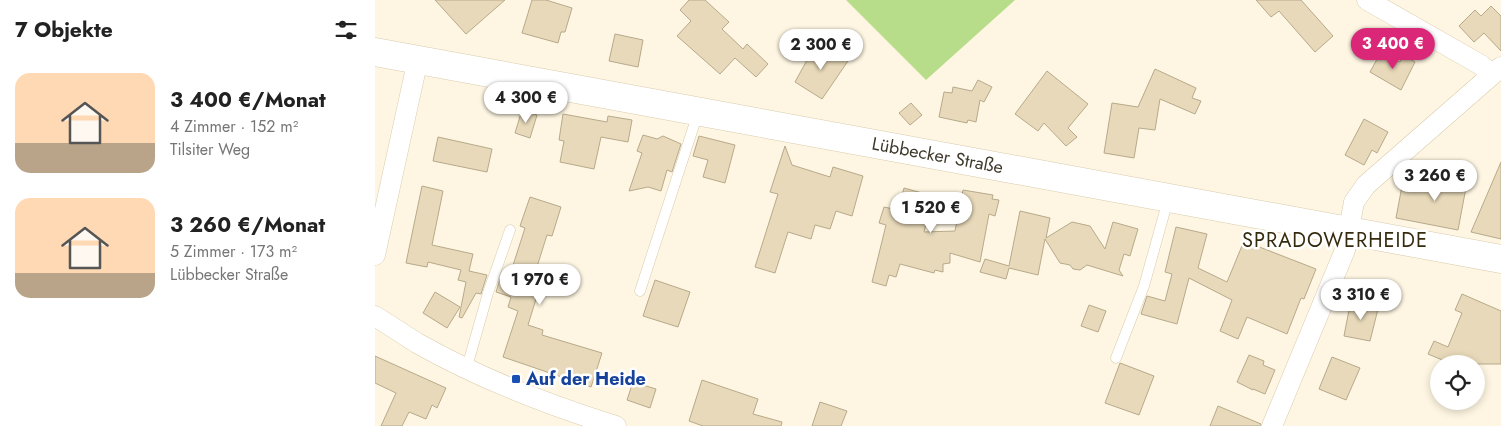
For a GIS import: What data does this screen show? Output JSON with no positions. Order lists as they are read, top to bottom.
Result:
{
  "streets": {
    "main road": ["Lübbecker Straße"]
  },
  "districts": ["SPRADOWERHEIDE"],
  "places": {
    "transit": ["Auf der Heide"]
  },
  "page": {
    "heading": "7 Objekte",
    "price": [
      "3 400 €",
      "2 300 €",
      "4 300 €",
      "3 260 €",
      "1 520 €",
      "1 970 €",
      "3 310 €"
    ],
    "list": [
      {
        "name": "3 400 €/Monat",
        "note": "4 Zimmer · 152 m² · Tilsiter Weg"
      },
      {
        "name": "3 260 €/Monat",
        "note": "5 Zimmer · 173 m² · Lübbecker Straße"
      }
    ]
  }
}
